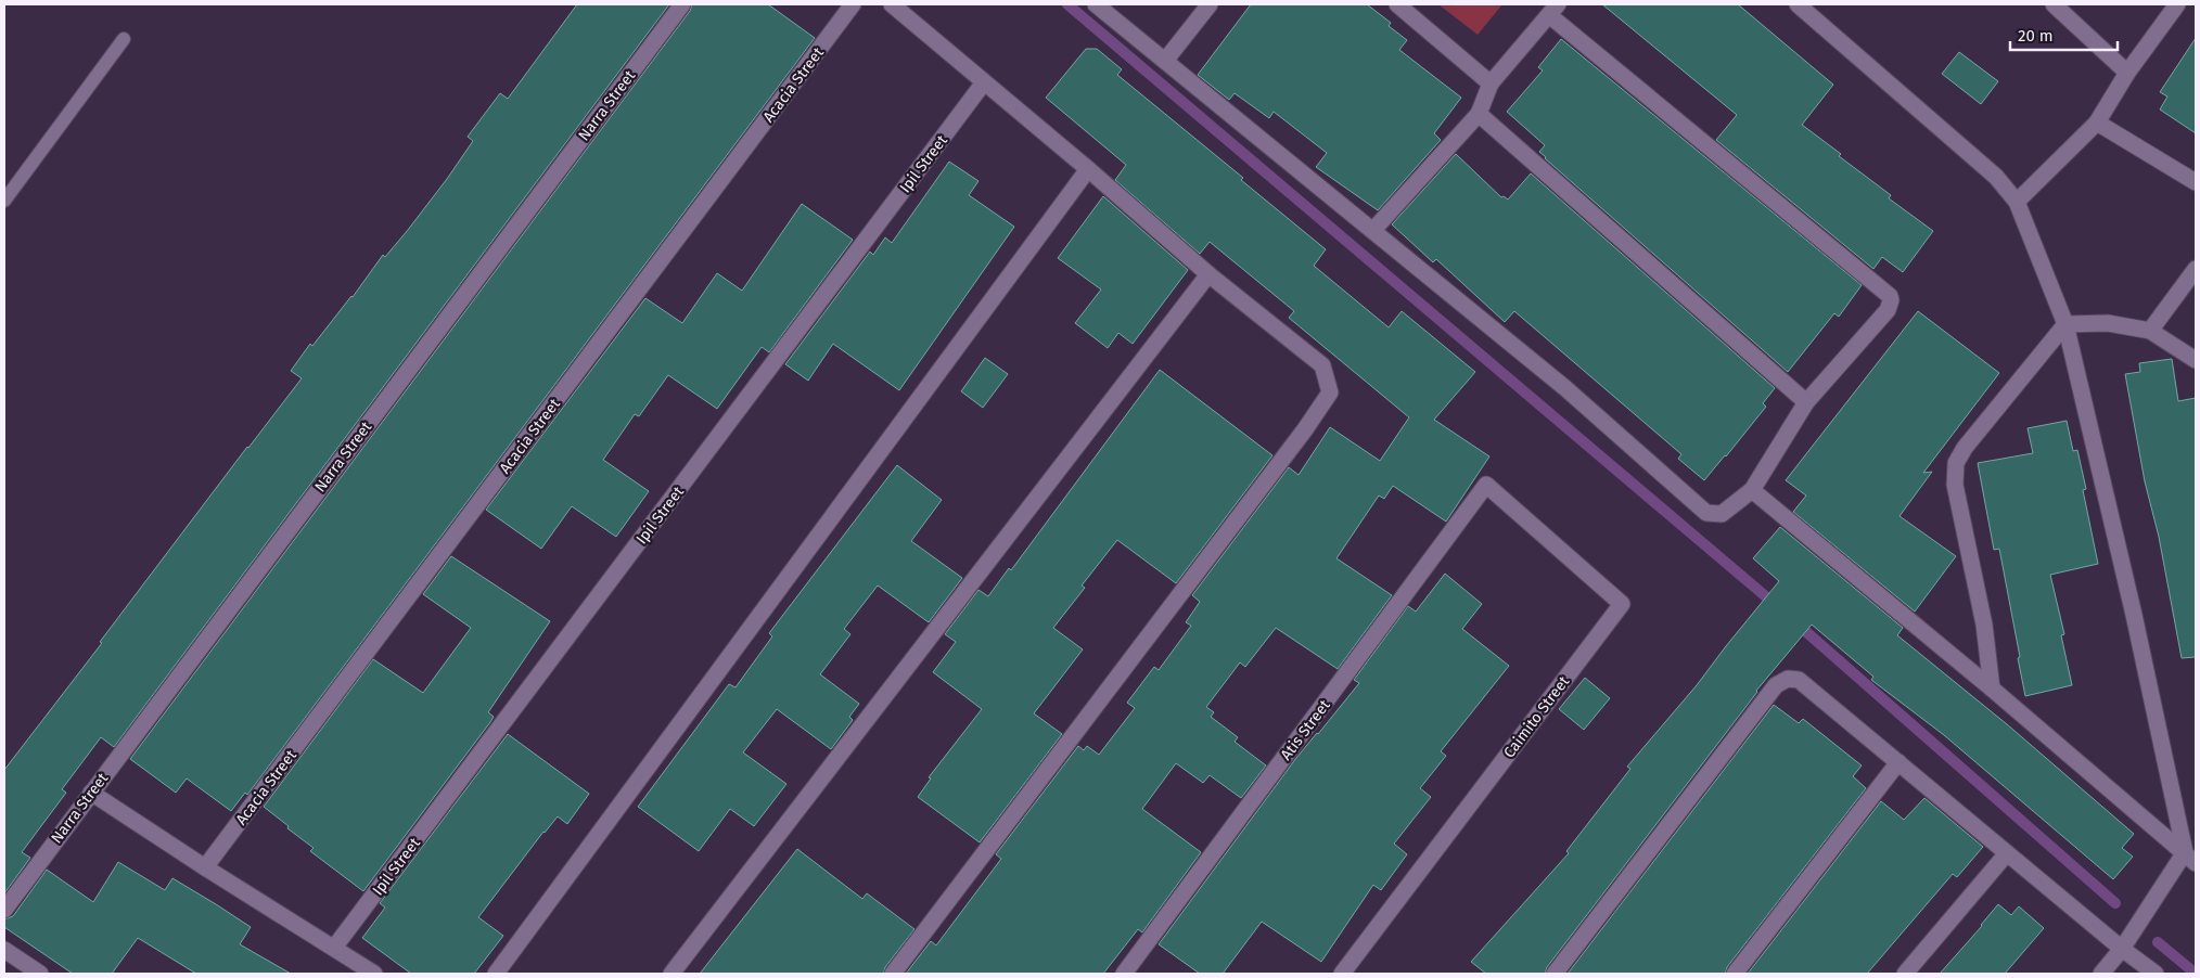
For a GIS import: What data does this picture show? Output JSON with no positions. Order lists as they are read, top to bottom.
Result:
{
  "streets": {
    "street": [
      "Acacia Street",
      "Narra Street",
      "Ipil Street",
      "Caimito Street",
      "Atis Street"
    ]
  },
  "crossings": [
    ["Caimito Street", "Atis Street"]
  ],
  "scale_bar": "20 m"
}
